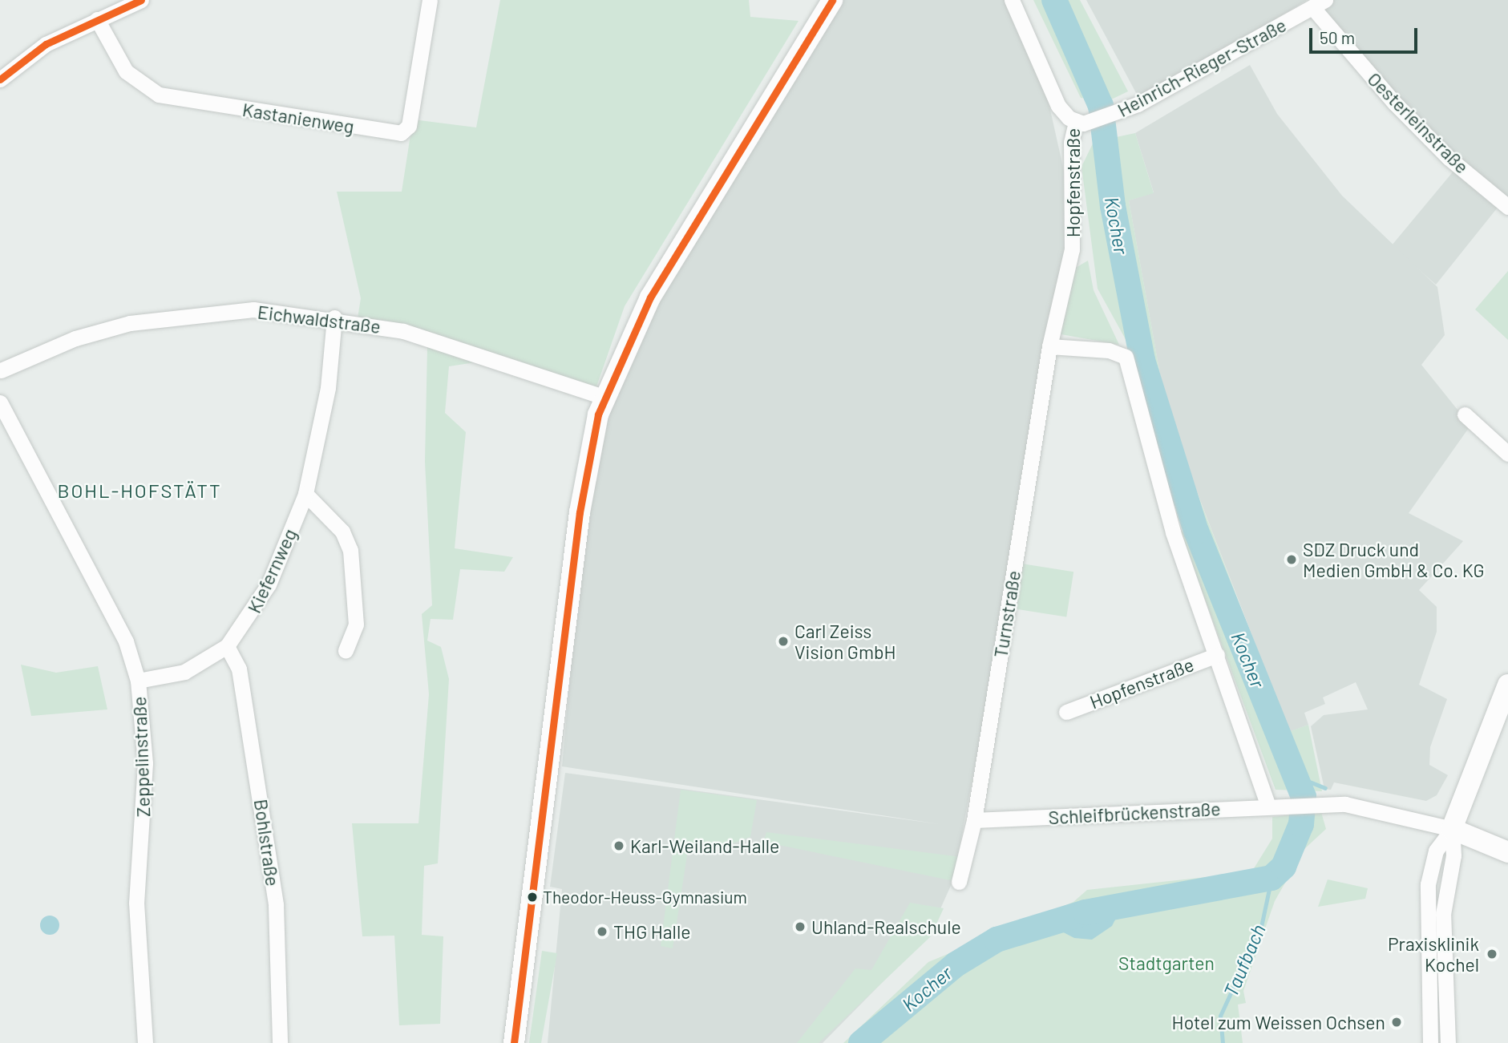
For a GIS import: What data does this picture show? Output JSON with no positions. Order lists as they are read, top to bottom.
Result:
{
  "streets": {
    "street": [
      "Heinrich-Rieger-Straße",
      "Kastanienweg",
      "Oesterleinstraße",
      "Hopfenstraße",
      "Eichwaldstraße",
      "Kiefernweg",
      "Turnstraße",
      "Zeppelinstraße",
      "Schleifbrückenstraße",
      "Bohlstraße"
    ]
  },
  "crossings": [
    ["Heinrich-Rieger-Straße", "Oesterleinstraße"],
    ["Heinrich-Rieger-Straße", "Hopfenstraße"],
    ["Hopfenstraße", "Turnstraße"],
    ["Hopfenstraße", "Schleifbrückenstraße"],
    ["Eichwaldstraße", "Kiefernweg"],
    ["Kiefernweg", "Zeppelinstraße"],
    ["Kiefernweg", "Bohlstraße"],
    ["Turnstraße", "Schleifbrückenstraße"]
  ],
  "districts": ["BOHL-HOFSTÄTT"],
  "water": ["Kocher", "Taufbach"],
  "parks": ["Stadtgarten"],
  "places": [
    "SDZ Druck und Medien GmbH & Co. KG",
    "Carl Zeiss Vision GmbH",
    "Karl-Weiland-Halle",
    "Theodor-Heuss-Gymnasium",
    "Uhland-Realschule",
    "THG Halle",
    "Praxisklinik Kochel",
    "Hotel zum Weissen Ochsen"
  ],
  "scale_bar": "50 m"
}
